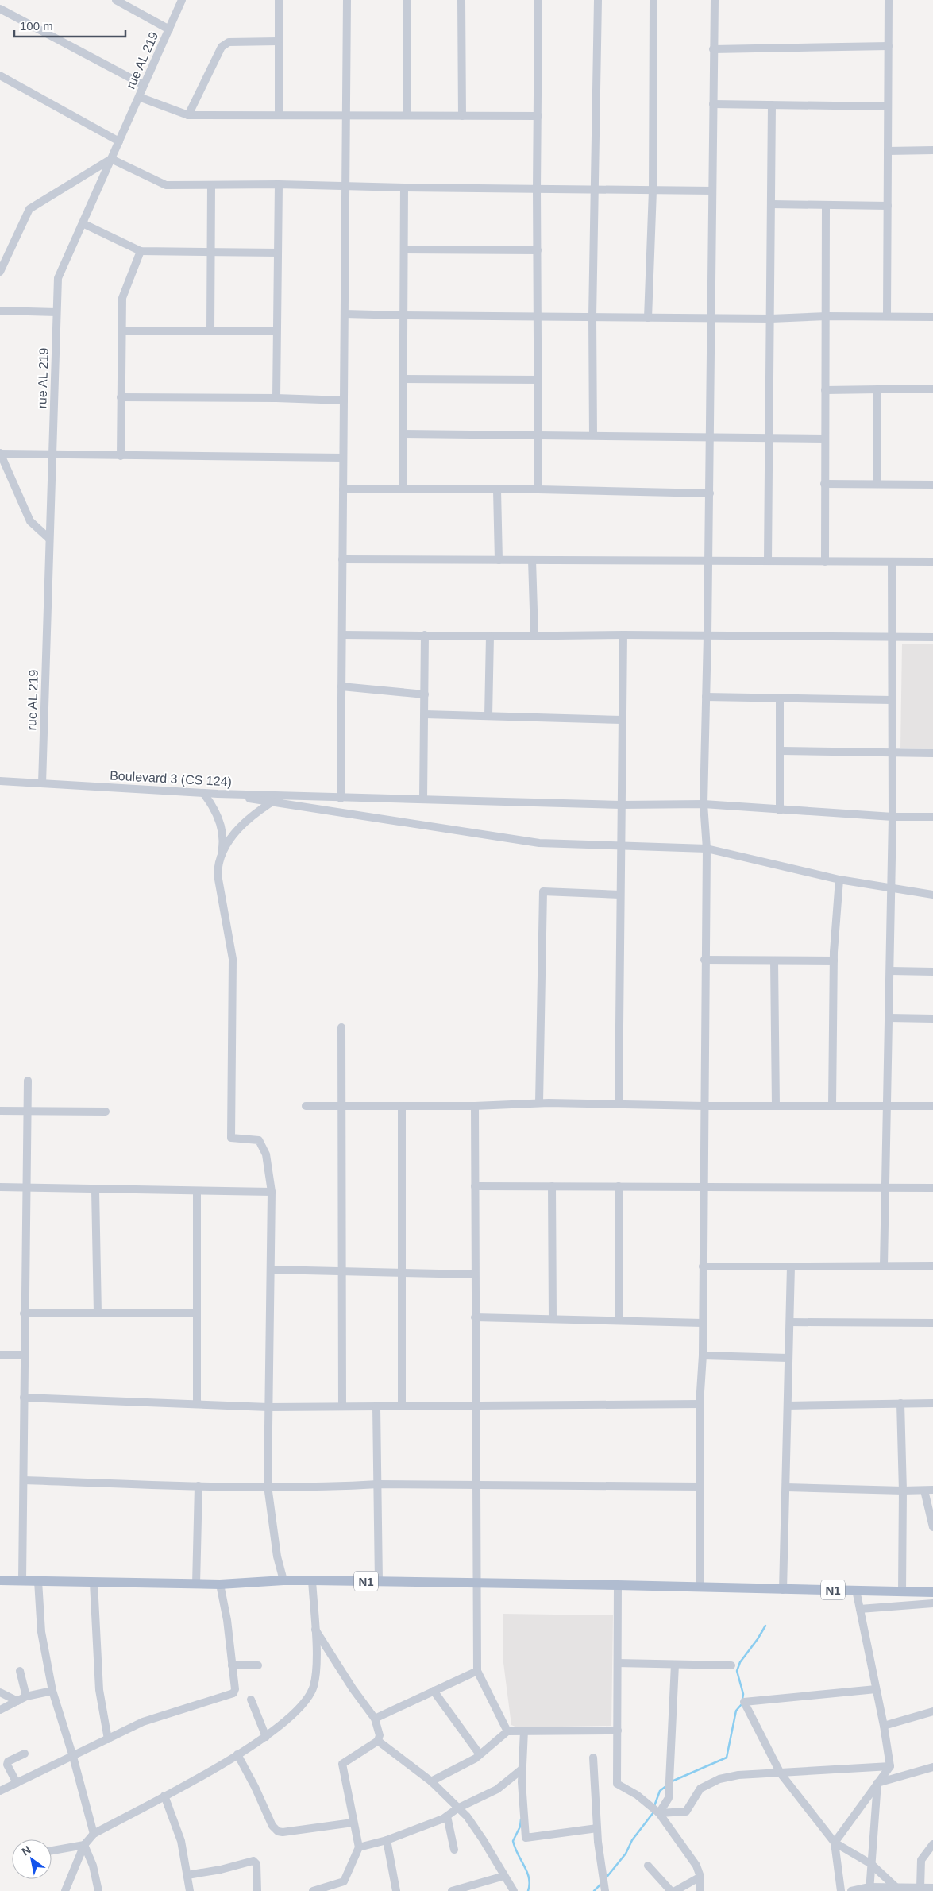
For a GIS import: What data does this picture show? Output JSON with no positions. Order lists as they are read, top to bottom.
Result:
{
  "streets": {
    "main road": ["N1"],
    "street": ["rue AL 219", "Boulevard 3 (CS 124)"]
  },
  "crossings": [
    ["rue AL 219", "Boulevard 3 (CS 124)"]
  ],
  "scale_bar": "100 m",
  "north": "top left"
}
